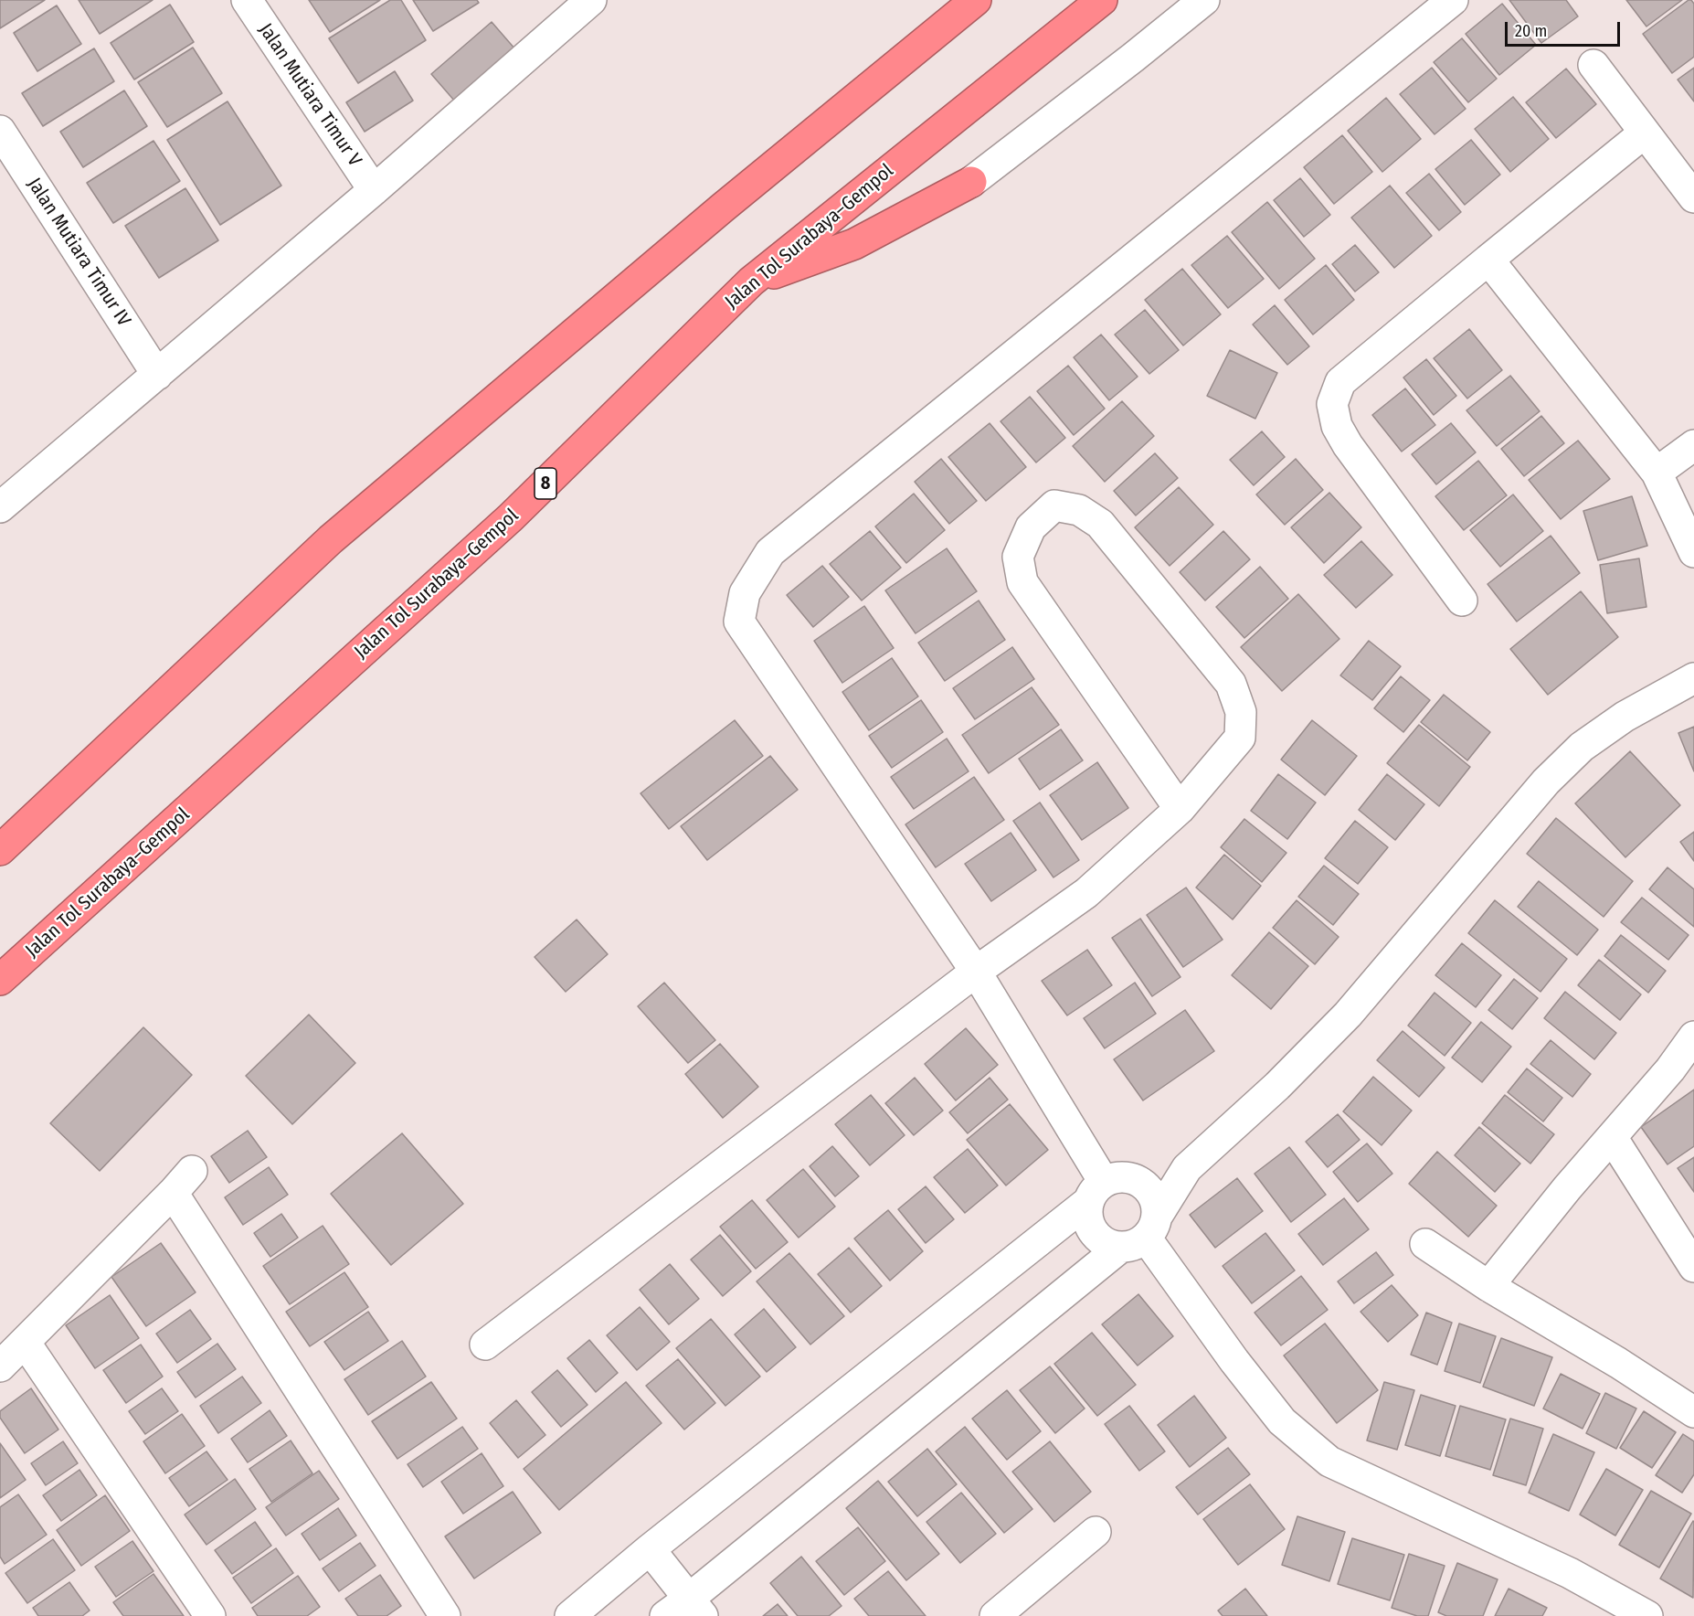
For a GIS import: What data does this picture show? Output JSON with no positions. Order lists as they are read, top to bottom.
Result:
{
  "streets": {
    "highway": ["Jalan Tol Surabaya–Gempol", "8"],
    "street": ["Jalan Mutiara Timur V", "Jalan Mutiara Timur IV"]
  },
  "scale_bar": "20 m"
}
